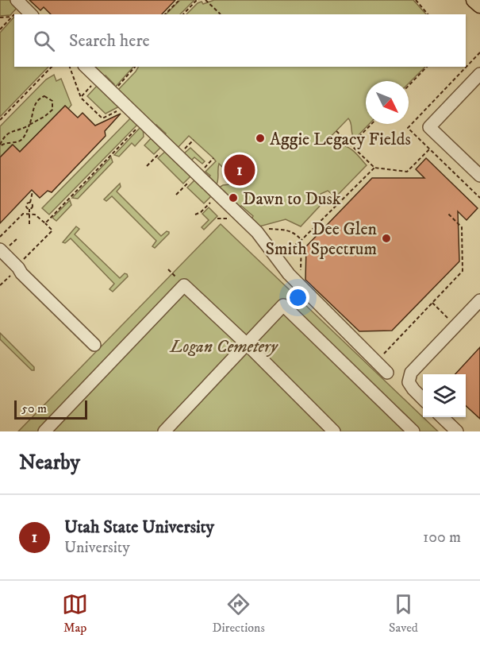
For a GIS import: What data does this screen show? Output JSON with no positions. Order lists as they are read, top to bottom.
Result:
{
  "parks": ["Logan Cemetery"],
  "places": ["Aggie Legacy Fields", "Dawn to Dusk", "Dee Glen Smith Spectrum"],
  "scale_bar": "50 m",
  "north": "bottom right",
  "page": {
    "search": "Search here",
    "pins": "1",
    "scale": "50 m",
    "heading": "Nearby",
    "list": [
      {
        "mark": "1",
        "name": "Utah State University",
        "note": "University",
        "value": "100 m"
      }
    ],
    "nav": ["Map", "Directions", "Saved"]
  }
}
